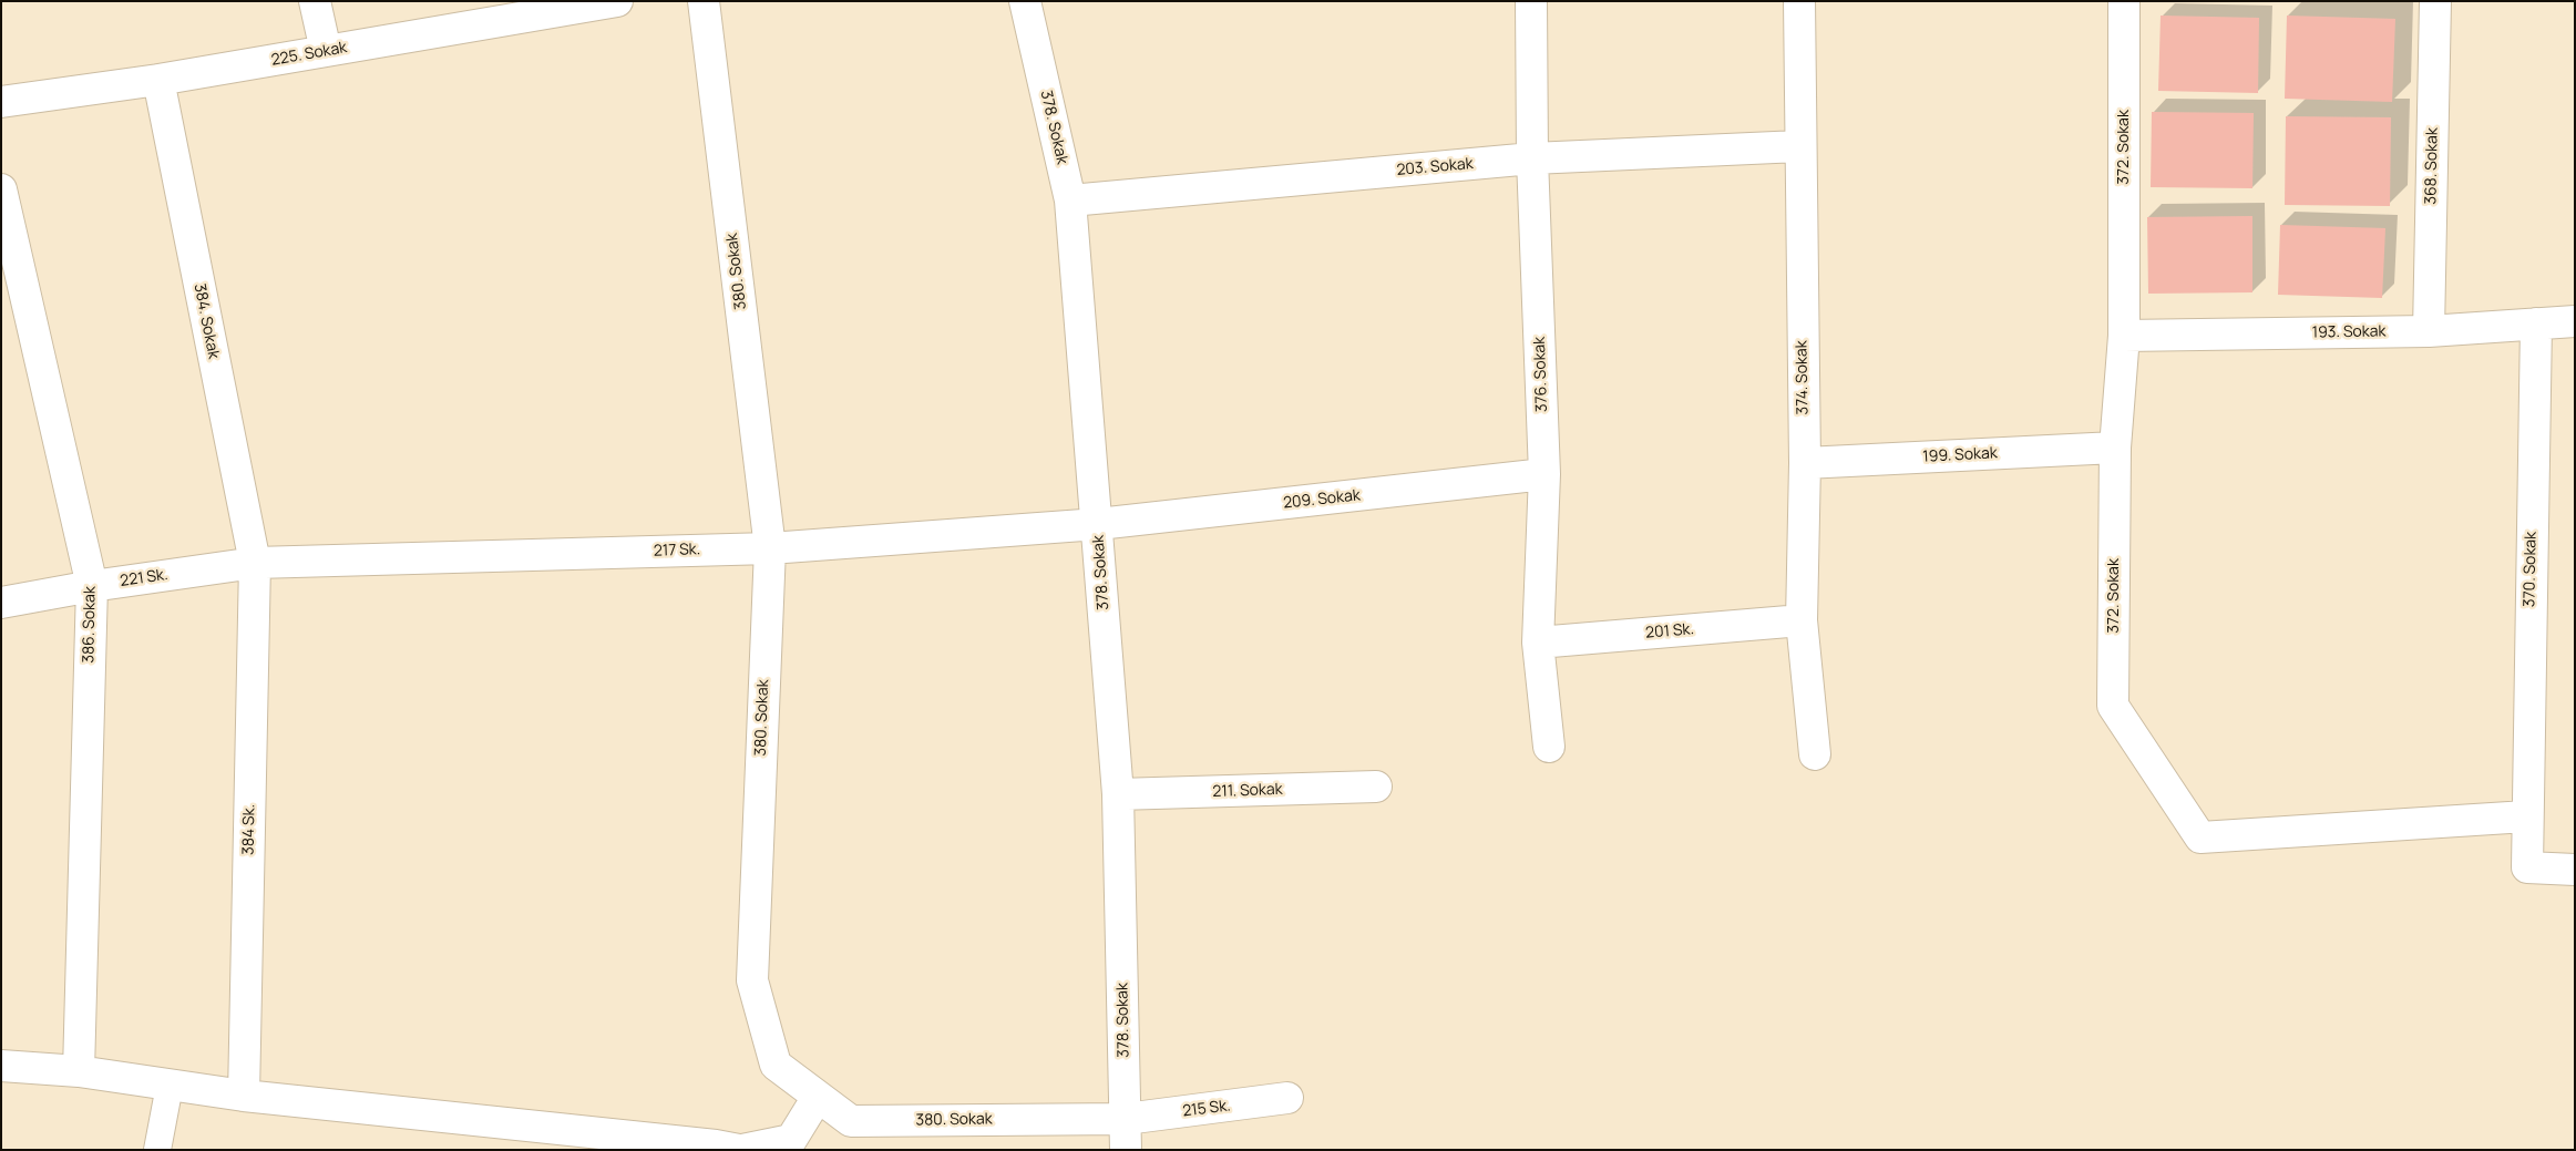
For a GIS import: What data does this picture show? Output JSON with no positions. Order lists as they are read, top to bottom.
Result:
{
  "streets": {
    "street": [
      "225. Sokak",
      "378. Sokak",
      "372. Sokak",
      "368. Sokak",
      "203. Sokak",
      "380. Sokak",
      "384. Sokak",
      "193. Sokak",
      "376. Sokak",
      "374. Sokak",
      "199. Sokak",
      "209. Sokak",
      "217 Sk.",
      "370. Sokak",
      "221 Sk.",
      "386. Sokak",
      "201 Sk.",
      "211. Sokak",
      "384 Sk.",
      "215 Sk."
    ]
  },
  "crossings": [
    ["225. Sokak", "384. Sokak"],
    ["378. Sokak", "203. Sokak"],
    ["378. Sokak", "380. Sokak"],
    ["378. Sokak", "209. Sokak"],
    ["378. Sokak", "217 Sk."],
    ["378. Sokak", "211. Sokak"],
    ["378. Sokak", "215 Sk."],
    ["372. Sokak", "193. Sokak"],
    ["372. Sokak", "199. Sokak"],
    ["372. Sokak", "370. Sokak"],
    ["368. Sokak", "193. Sokak"],
    ["203. Sokak", "376. Sokak"],
    ["203. Sokak", "374. Sokak"],
    ["380. Sokak", "217 Sk."],
    ["380. Sokak", "215 Sk."],
    ["384. Sokak", "217 Sk."],
    ["384. Sokak", "221 Sk."],
    ["384. Sokak", "384 Sk."],
    ["193. Sokak", "370. Sokak"],
    ["376. Sokak", "209. Sokak"],
    ["376. Sokak", "201 Sk."],
    ["374. Sokak", "199. Sokak"],
    ["374. Sokak", "201 Sk."],
    ["209. Sokak", "217 Sk."],
    ["217 Sk.", "221 Sk."],
    ["217 Sk.", "384 Sk."],
    ["221 Sk.", "386. Sokak"],
    ["221 Sk.", "384 Sk."]
  ]
}
